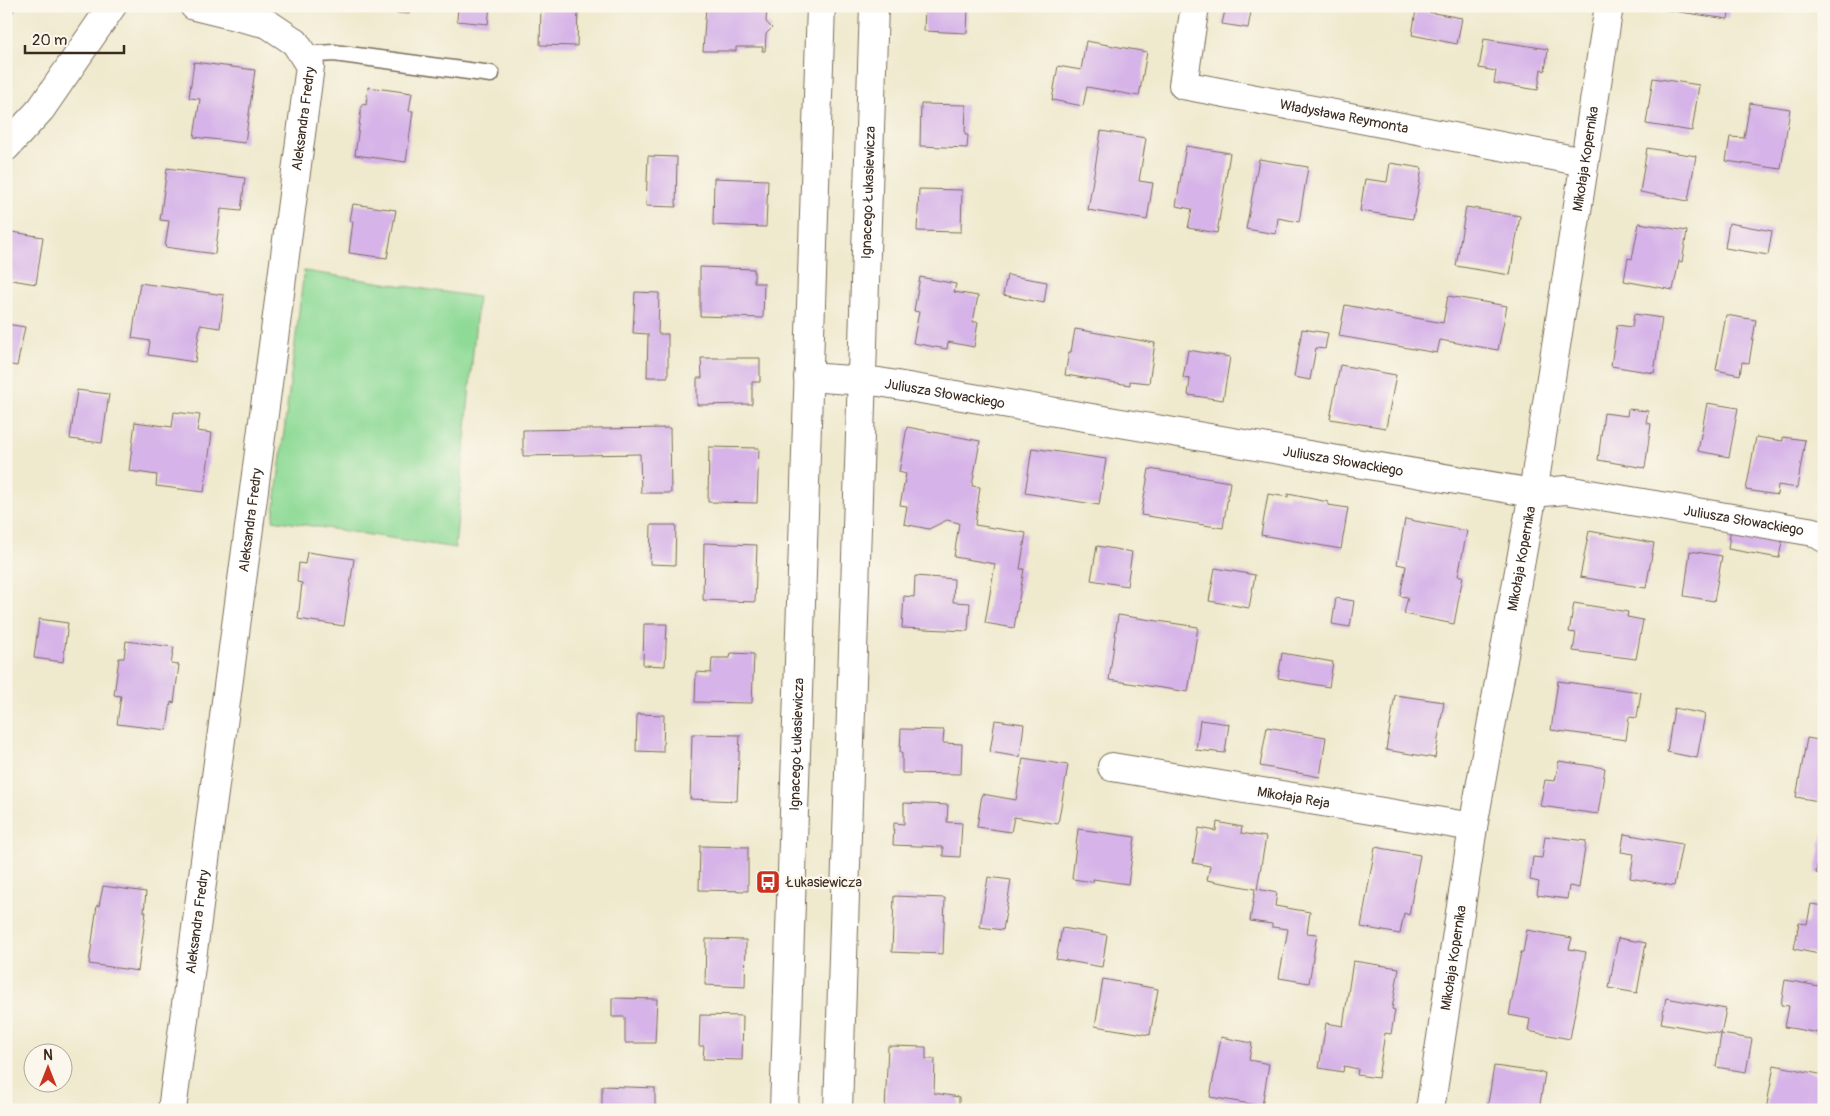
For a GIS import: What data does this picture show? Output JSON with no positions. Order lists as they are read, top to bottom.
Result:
{
  "streets": {
    "street": [
      "Władysława Reymonta",
      "Aleksandra Fredry",
      "Mikołaja Kopernika",
      "Ignacego Łukasiewicza",
      "Juliusza Słowackiego",
      "Mikołaja Reja"
    ]
  },
  "crossings": [
    ["Władysława Reymonta", "Mikołaja Kopernika"],
    ["Mikołaja Kopernika", "Juliusza Słowackiego"],
    ["Mikołaja Kopernika", "Mikołaja Reja"],
    ["Ignacego Łukasiewicza", "Juliusza Słowackiego"]
  ],
  "places": {
    "bus stop": ["Łukasiewicza"]
  },
  "scale_bar": "20 m",
  "north": "top"
}
